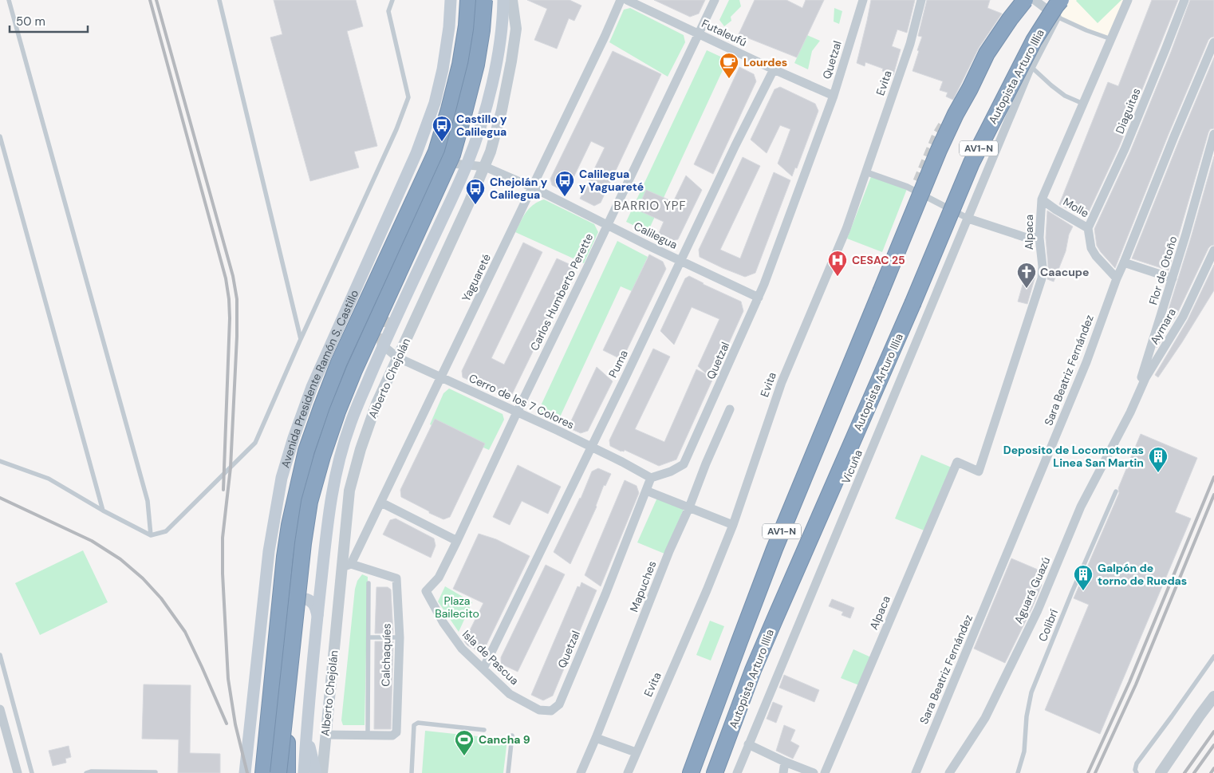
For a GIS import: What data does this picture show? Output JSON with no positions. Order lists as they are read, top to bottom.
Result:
{
  "streets": {
    "highway": ["Autopista Arturo Illia", "AV1-N"],
    "main road": ["Avenida Presidente Ramón S. Castillo"],
    "street": [
      "Futaleufú",
      "Quetzal",
      "Evita",
      "Diaguitas",
      "Molle",
      "Alpaca",
      "Calilegua",
      "Flor de Otoño",
      "Yaguareté",
      "Carlos Humberto Perette",
      "Aymara",
      "Puma",
      "Sara Beatriz Fernández",
      "Alberto Chejolán",
      "Cerro de los 7 Colores",
      "Vicuña",
      "Mapuches",
      "Aguará Guazú",
      "Calchaquíes",
      "Isla de Pascua"
    ],
    "lane": ["Colibrí"]
  },
  "crossings": [
    ["Futaleufú", "Quetzal"],
    ["Futaleufú", "Carlos Humberto Perette"],
    ["Futaleufú", "Puma"],
    ["Quetzal", "Calilegua"],
    ["Quetzal", "Cerro de los 7 Colores"],
    ["Quetzal", "Isla de Pascua"],
    ["Autopista Arturo Illia", "Vicuña"],
    ["Diaguitas", "Molle"],
    ["Molle", "Alpaca"],
    ["Molle", "Sara Beatriz Fernández"],
    ["Calilegua", "Yaguareté"],
    ["Calilegua", "Carlos Humberto Perette"],
    ["Calilegua", "Puma"],
    ["Calilegua", "Alberto Chejolán"],
    ["Flor de Otoño", "Aymara"],
    ["Flor de Otoño", "Aguará Guazú"],
    ["Yaguareté", "Alberto Chejolán"],
    ["Yaguareté", "Cerro de los 7 Colores"],
    ["Yaguareté", "Calchaquíes"],
    ["Carlos Humberto Perette", "Cerro de los 7 Colores"],
    ["Carlos Humberto Perette", "Isla de Pascua"],
    ["Aymara", "Aguará Guazú"],
    ["Puma", "Cerro de los 7 Colores"],
    ["Puma", "Isla de Pascua"],
    ["Alberto Chejolán", "Cerro de los 7 Colores"],
    ["Alberto Chejolán", "Calchaquíes"]
  ],
  "districts": ["BARRIO YPF"],
  "parks": ["Plaza Bailecito"],
  "places": {
    "cafe": ["Lourdes"],
    "bus stop": ["Castillo y Calilegua", "Calilegua y Yaguareté", "Chejolán y Calilegua"],
    "hospital": ["CESAC 25"],
    "church": ["Caacupe"],
    "building": ["Deposito de Locomotoras Linea San Martin", "Galpón de torno de Ruedas"],
    "sports": ["Cancha 9"]
  },
  "scale_bar": "50 m"
}
